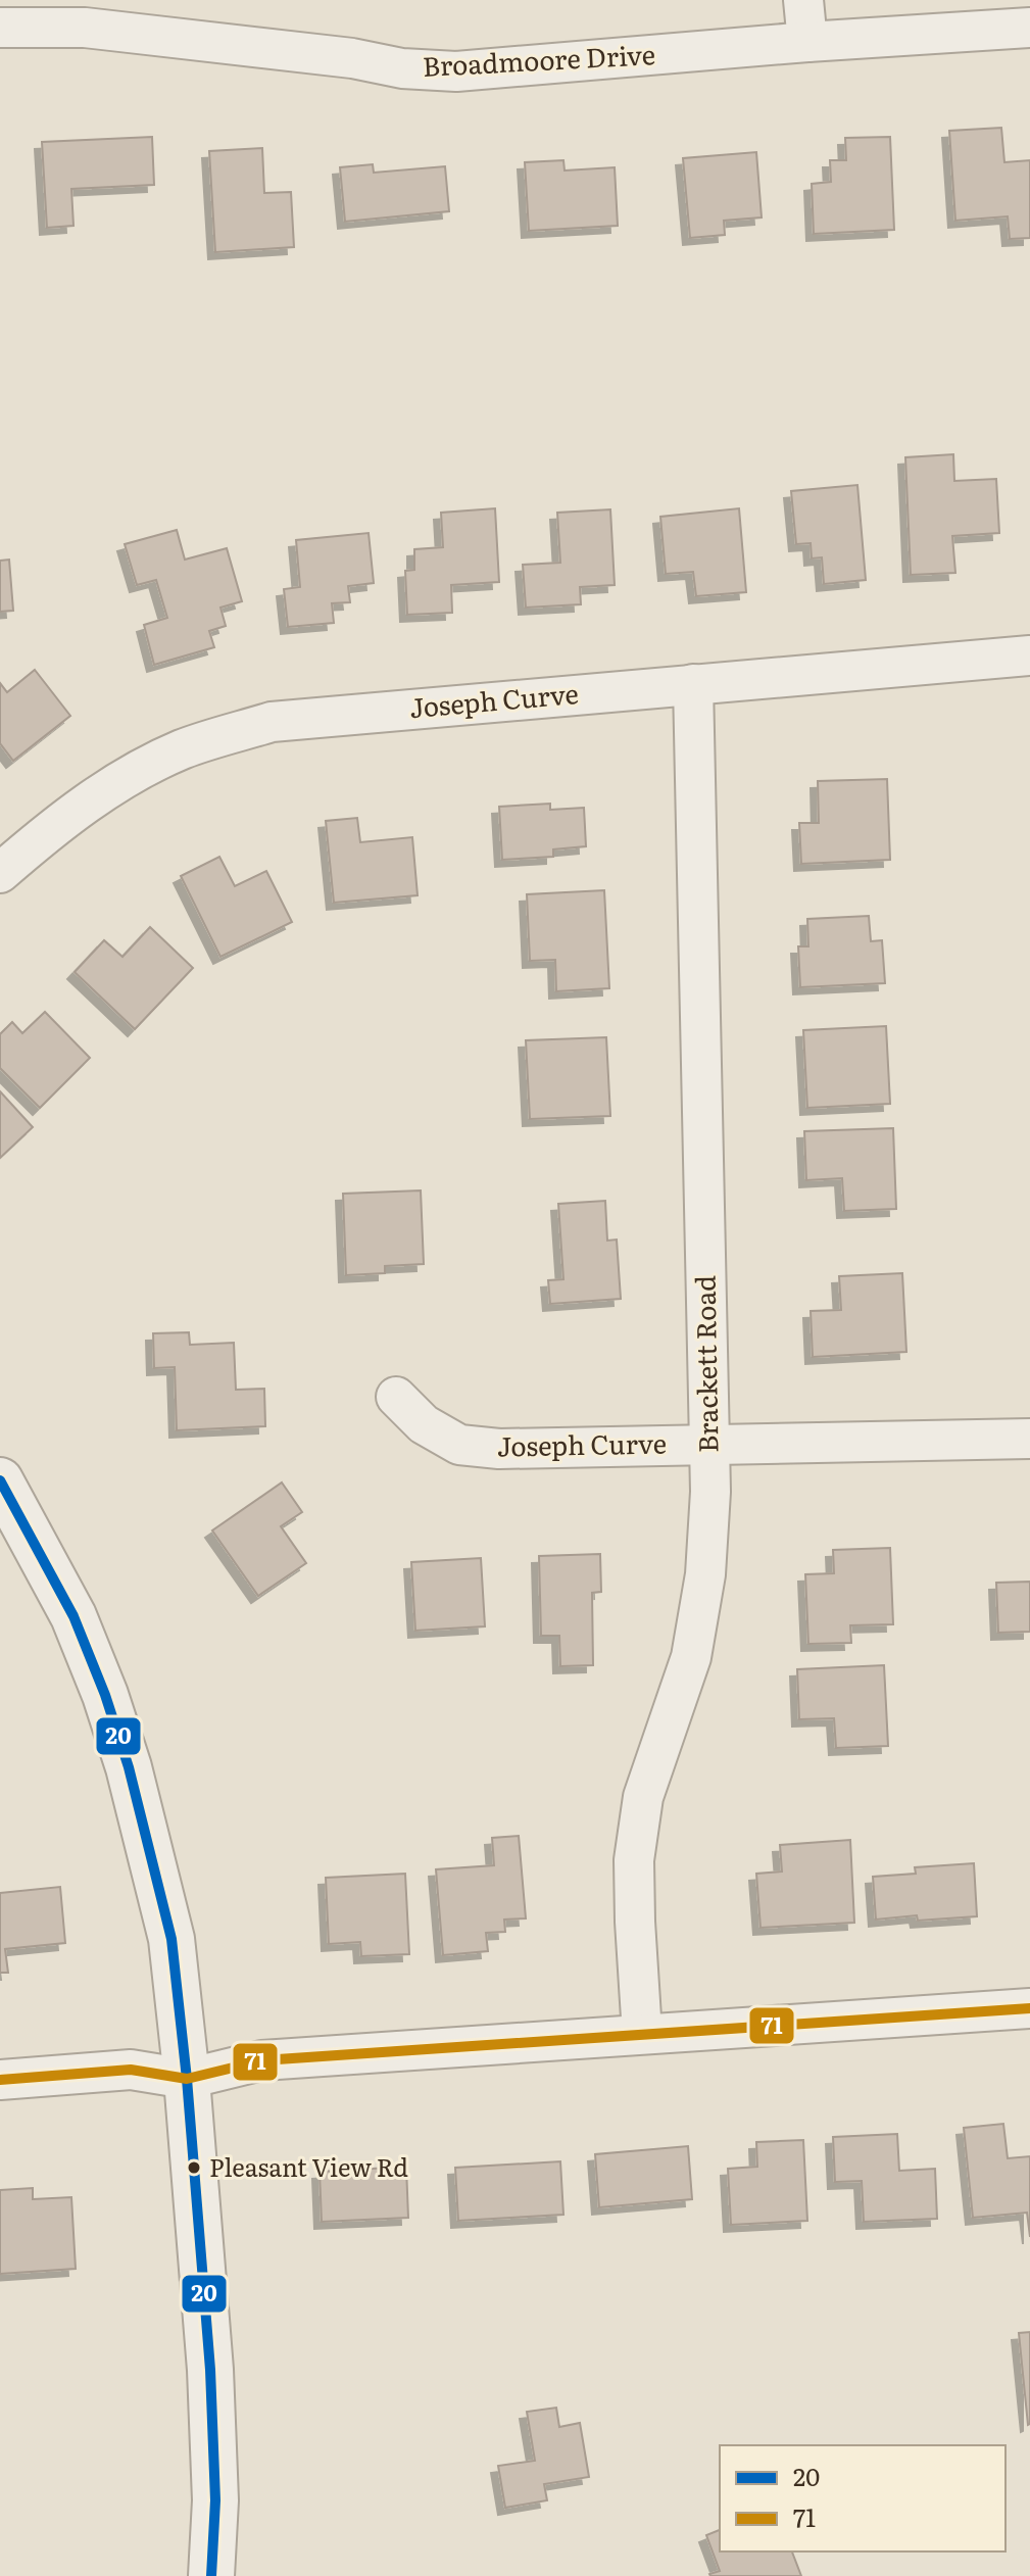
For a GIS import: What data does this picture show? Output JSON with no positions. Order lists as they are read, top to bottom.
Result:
{
  "streets": {
    "street": ["Broadmoore Drive", "Joseph Curve", "Brackett Road"]
  },
  "crossings": [
    ["Joseph Curve", "Brackett Road"]
  ],
  "places": ["Pleasant View Rd"],
  "lines": ["transit line 20", "transit line 71"],
  "legend": ["20", "71"]
}
